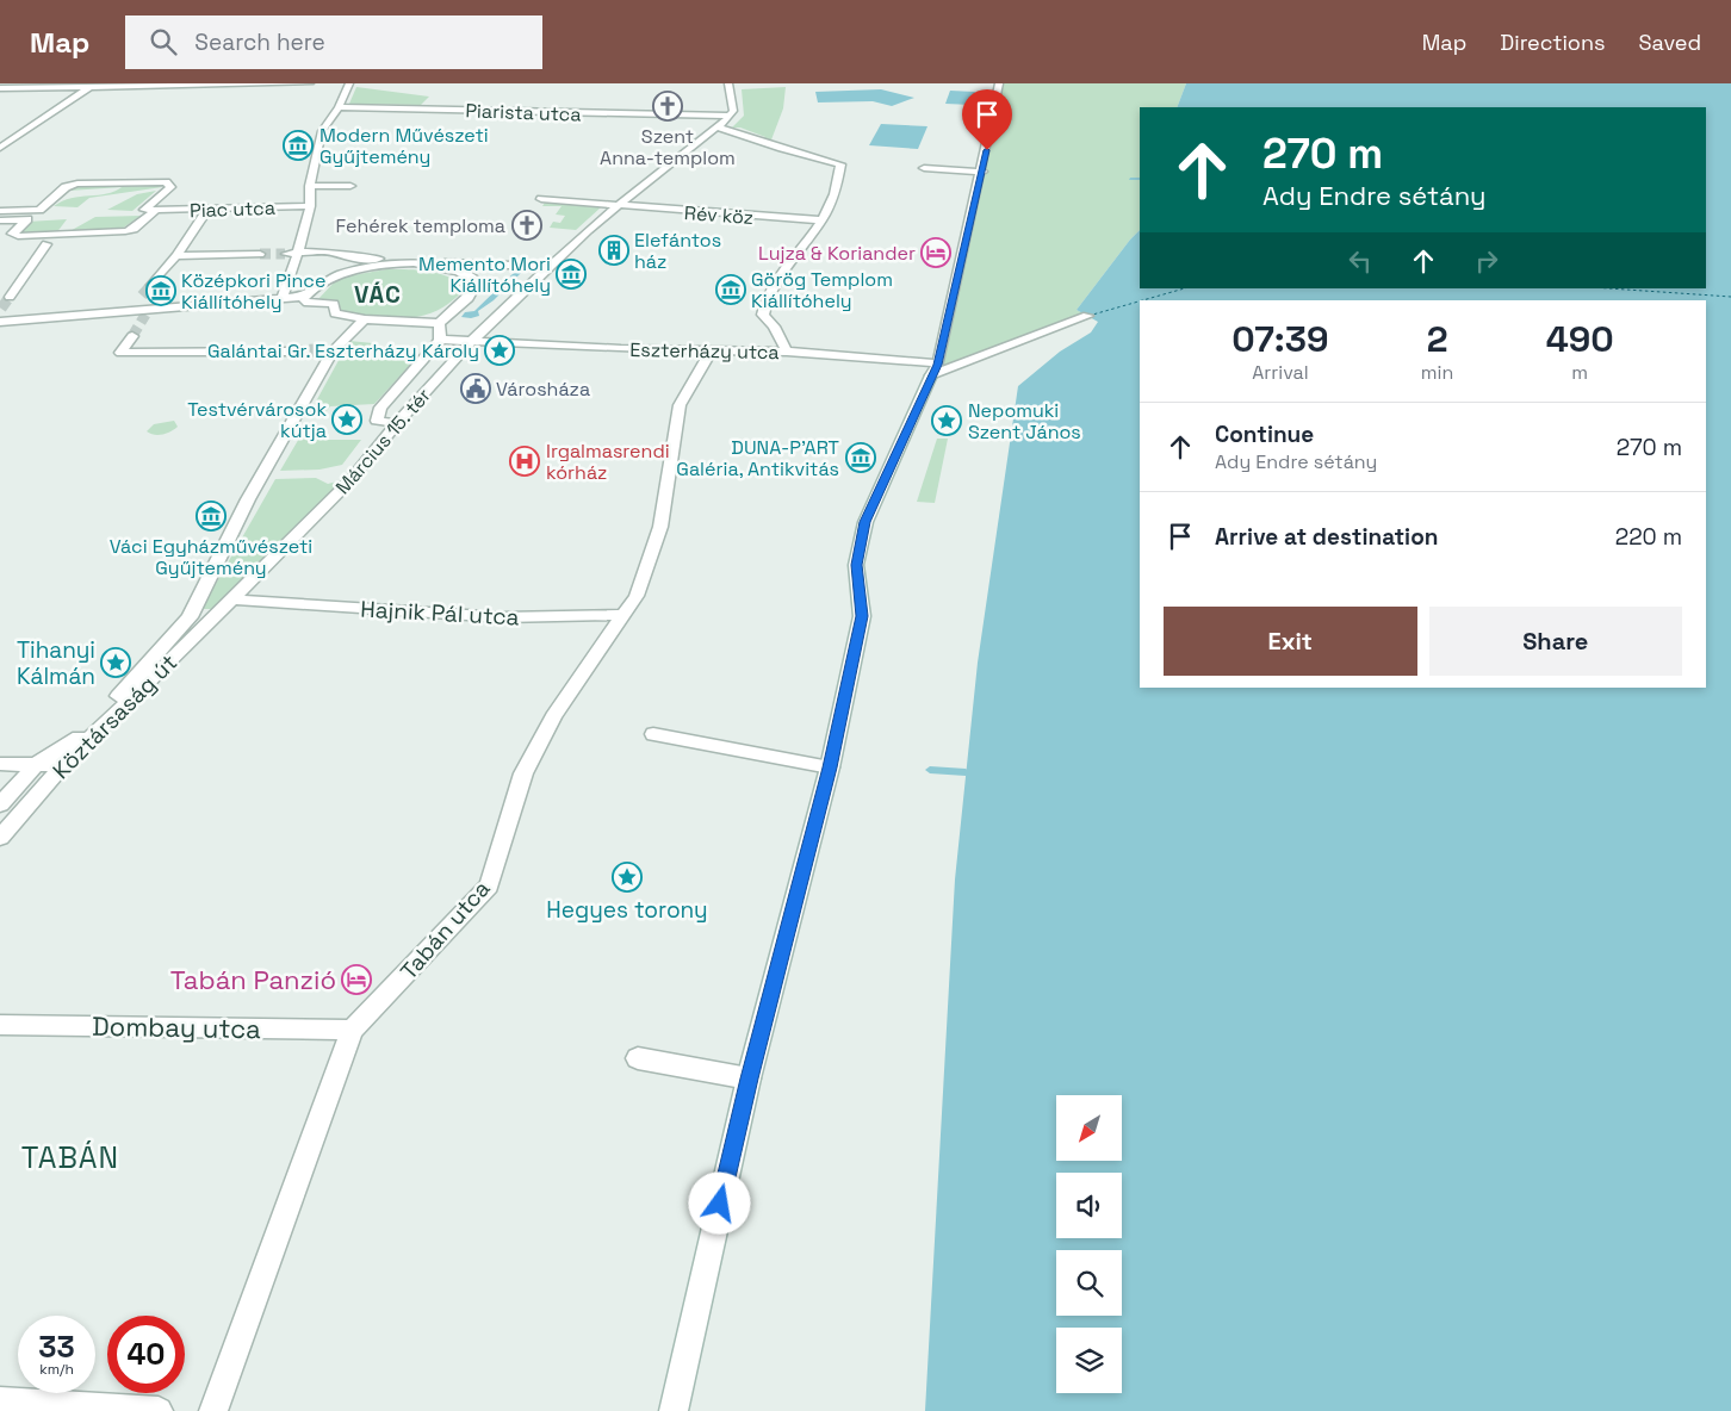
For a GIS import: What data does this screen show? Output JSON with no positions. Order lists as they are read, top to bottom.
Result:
{
  "streets": {
    "street": [
      "Piarista utca",
      "Piac utca",
      "Rév köz",
      "Eszterházy utca",
      "Március 15. tér",
      "Hajnik Pál utca",
      "Köztársaság út",
      "Tabán utca",
      "Dombay utca"
    ]
  },
  "crossings": [
    ["Rév köz", "Március 15. tér"],
    ["Eszterházy utca", "Március 15. tér"],
    ["Eszterházy utca", "Tabán utca"],
    ["Március 15. tér", "Hajnik Pál utca"],
    ["Március 15. tér", "Köztársaság út"],
    ["Hajnik Pál utca", "Köztársaság út"],
    ["Hajnik Pál utca", "Tabán utca"],
    ["Tabán utca", "Dombay utca"]
  ],
  "districts": ["VÁC", "TABÁN"],
  "places": {
    "church": ["Szent Anna-templom", "Fehérek temploma"],
    "museum": [
      "Modern Művészeti Gyűjtemény",
      "Memento Mori Kiállítóhely",
      "Görög Templom Kiállítóhely",
      "Középkori Pince Kiállítóhely",
      "DUNA-P'ART Galéria, Antikvitás",
      "Váci Egyházművészeti Gyűjtemény"
    ],
    "building": ["Elefántos ház"],
    "hotel": ["Lujza & Koriander", "Tabán Panzió"],
    "place": [
      "Galántai Gr. Eszterházy Károly",
      "Testvérvárosok kútja",
      "Nepomuki Szent János",
      "Tihanyi Kálmán",
      "Hegyes torony"
    ],
    "public building": ["Városháza"],
    "hospital": ["Irgalmasrendi kórház"]
  },
  "north": "bottom left",
  "page": {
    "header": "Map",
    "search": "Search here",
    "nav": ["Map", "Directions", "Saved"],
    "turn": ["270 m", "Ady Endre sétány"],
    "eta": [
      "07:39",
      "Arrival",
      "2",
      "min",
      "490",
      "m"
    ],
    "list": [
      {
        "name": "Continue",
        "note": "Ady Endre sétány",
        "value": "270 m"
      },
      {
        "name": "Arrive at destination",
        "value": "220 m"
      }
    ],
    "buttons": ["Exit", "Share"],
    "speed": "33 km/h",
    "limit": "40"
  }
}
